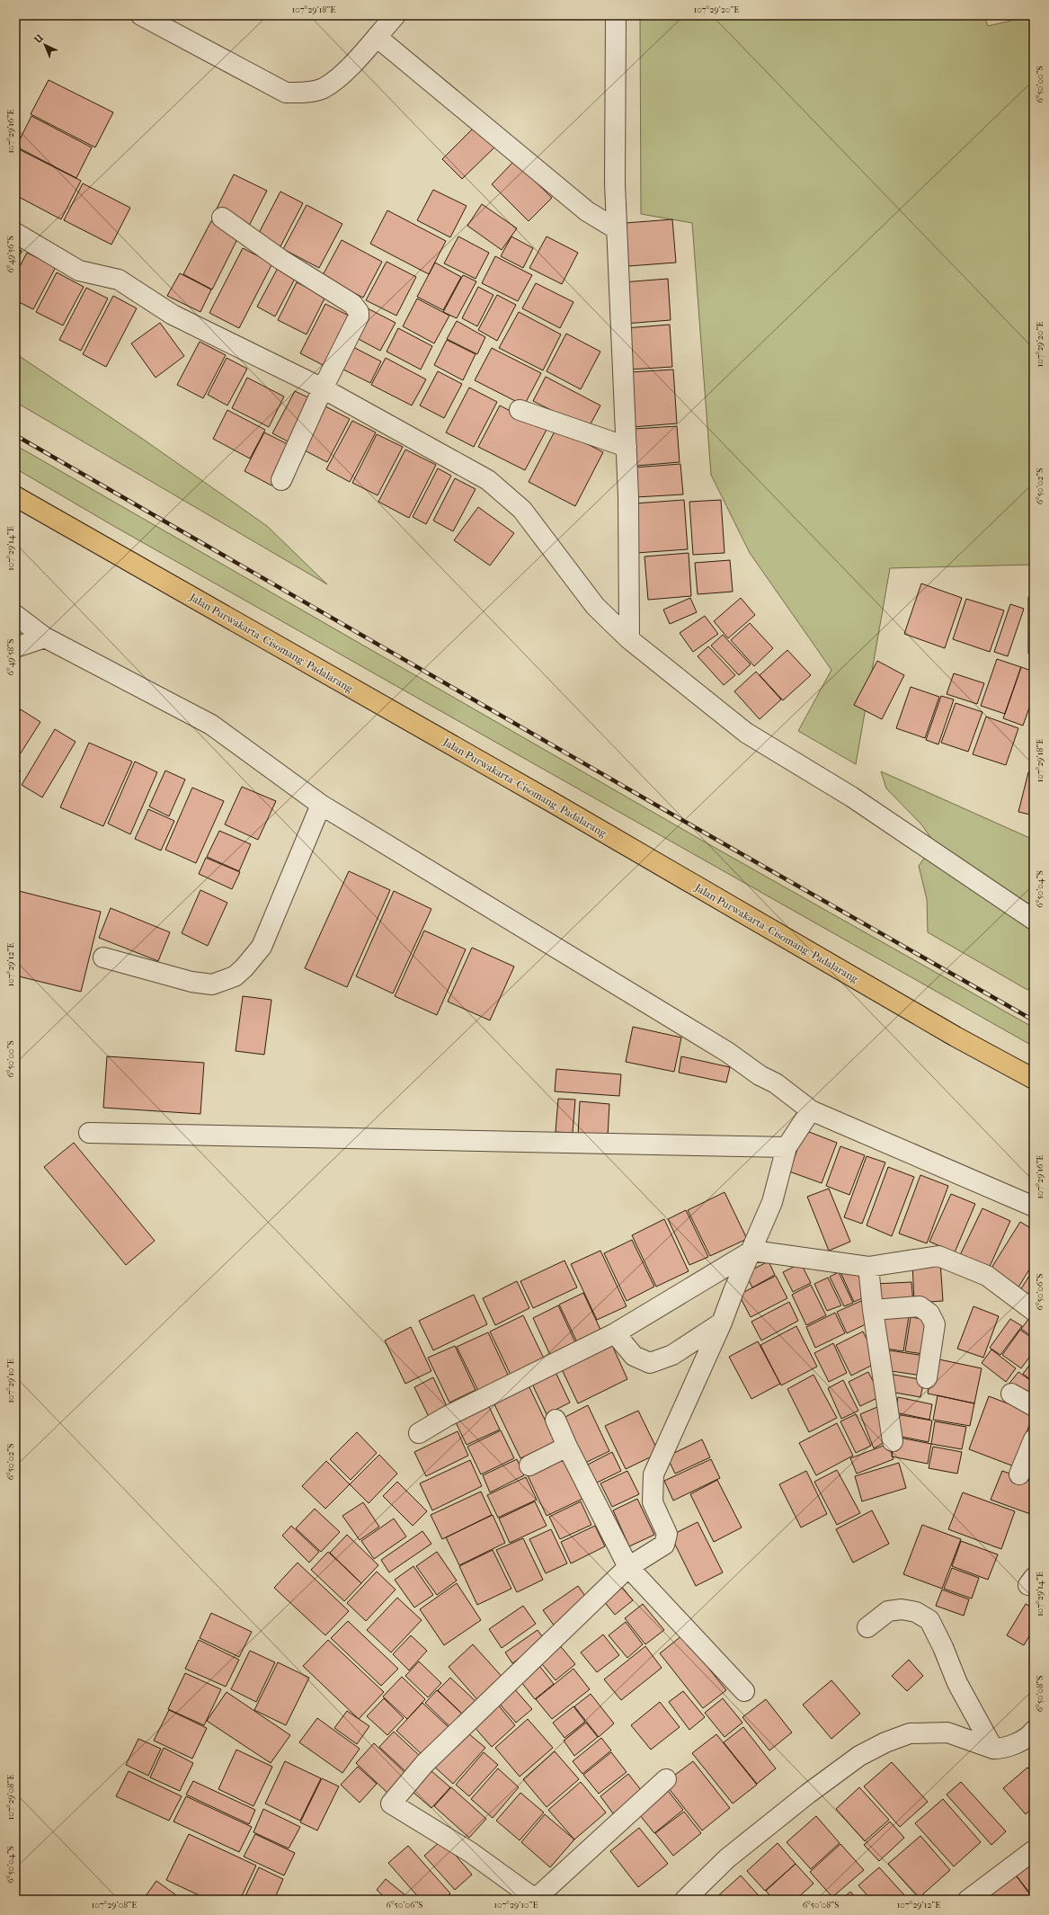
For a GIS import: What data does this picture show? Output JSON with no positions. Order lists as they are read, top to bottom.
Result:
{
  "streets": {
    "highway": ["Jalan Purwakarta–Cisomang–Padalarang"]
  },
  "north": "top left",
  "coordinates": [
    "107°29'18\"E",
    "107°29'20\"E",
    "6°50'00\"S",
    "107°29'16\"E",
    "6°49'56\"S",
    "6°50'02\"S",
    "107°29'14\"E",
    "6°49'58\"S",
    "6°50'04\"S",
    "107°29'12\"E",
    "6°50'06\"S",
    "107°29'10\"E",
    "6°50'08\"S",
    "107°29'08\"E"
  ]
}
